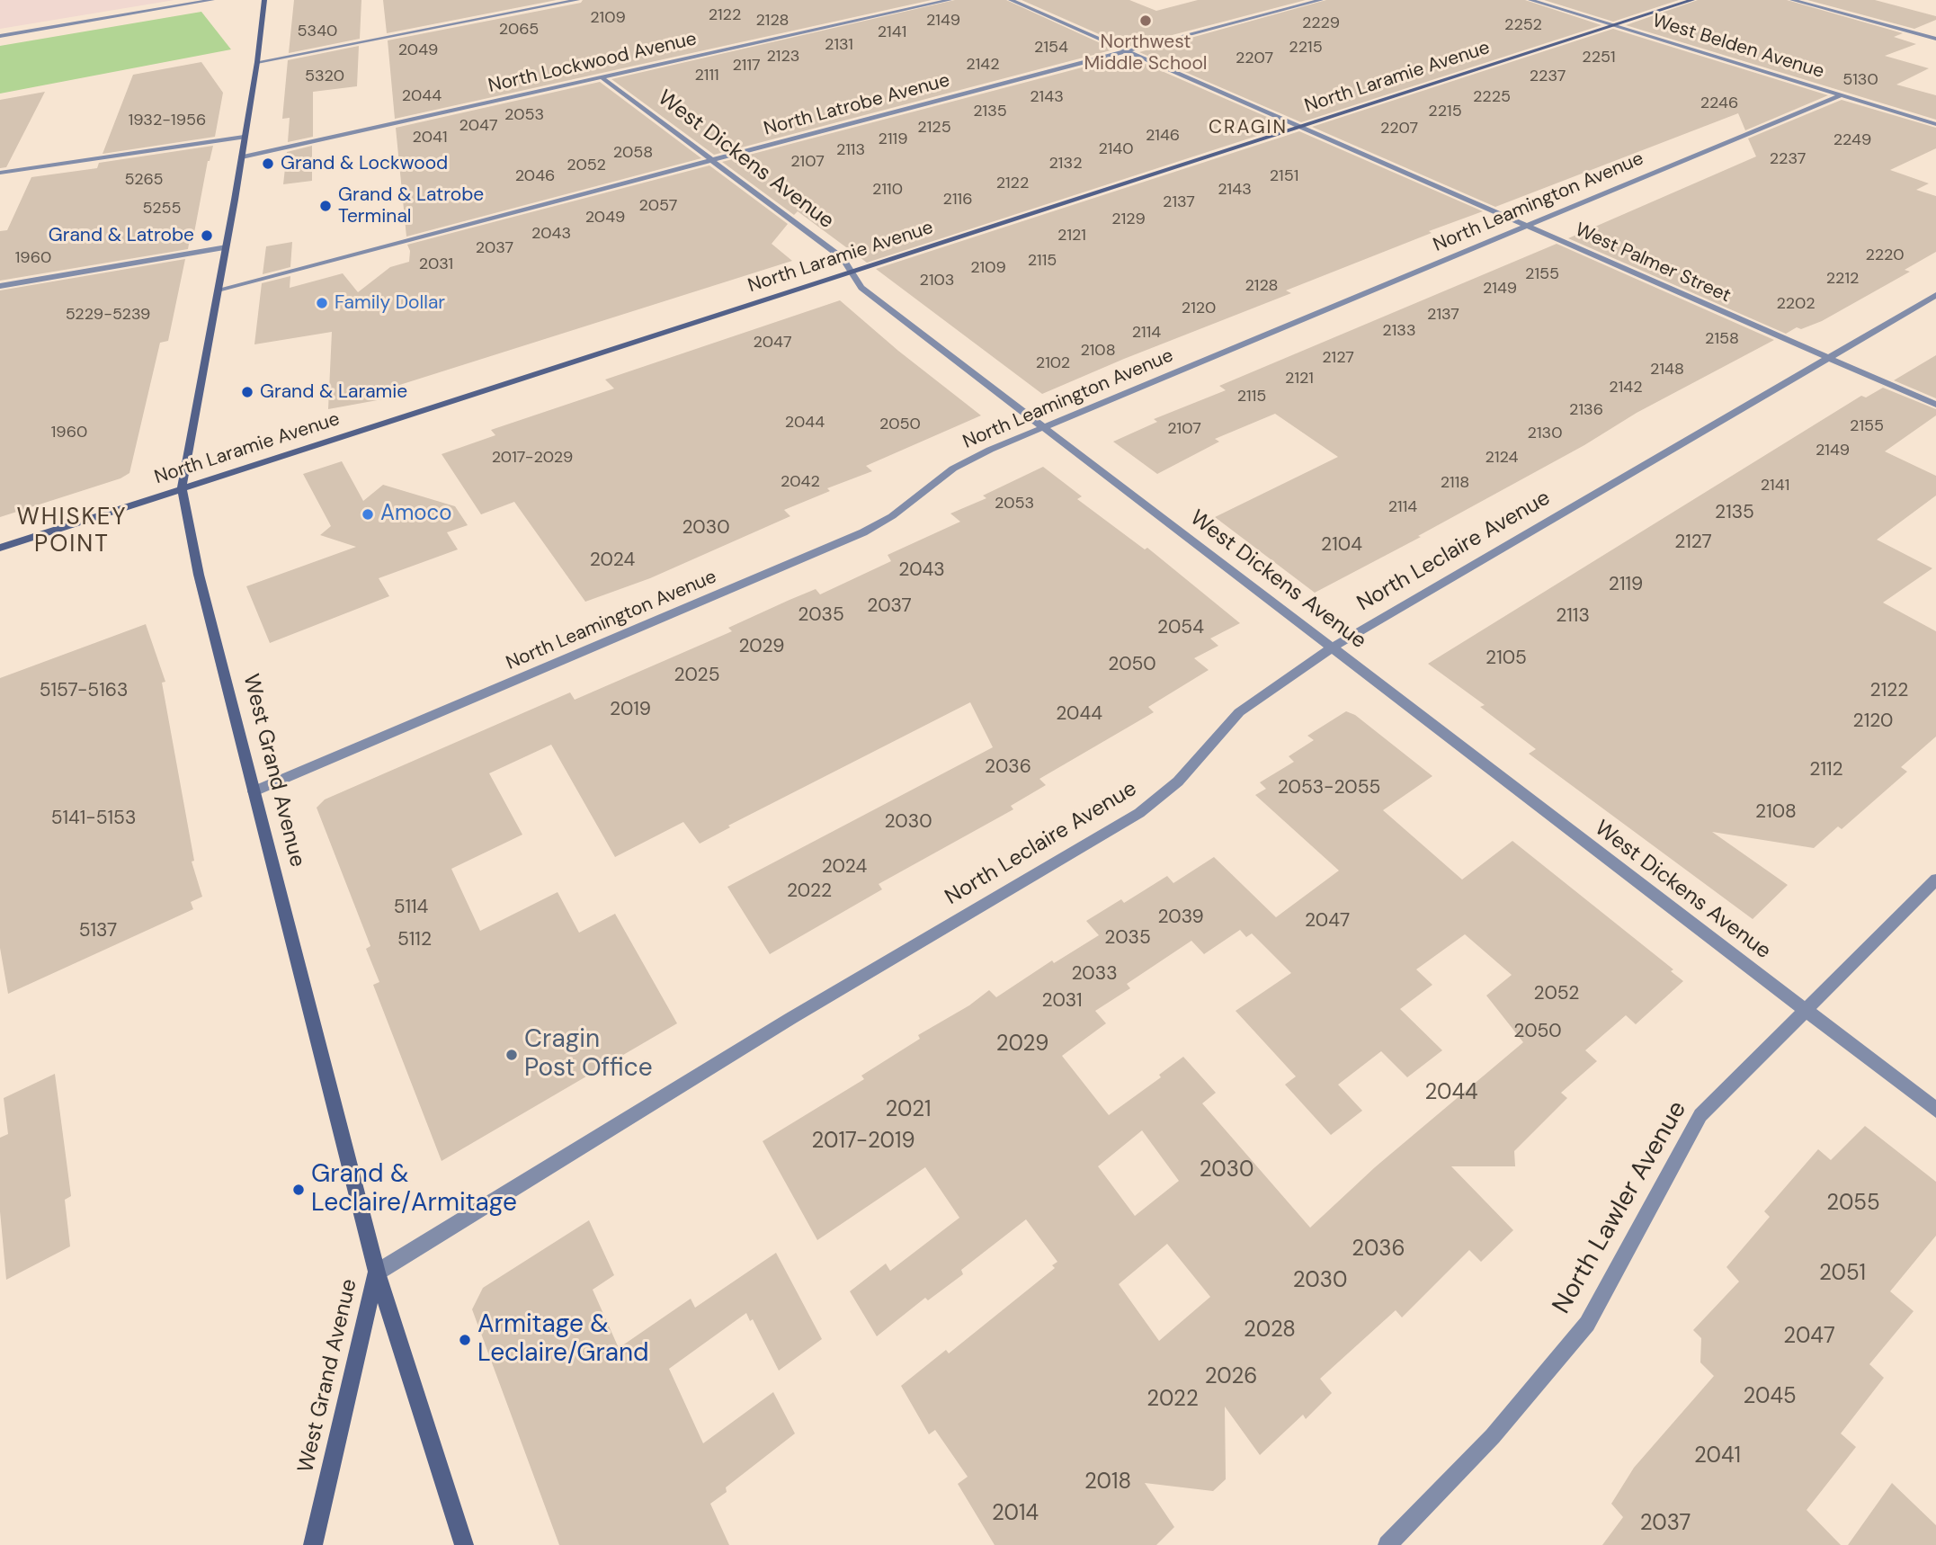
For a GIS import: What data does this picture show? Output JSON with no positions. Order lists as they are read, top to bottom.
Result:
{
  "streets": {
    "street": [
      "West Belden Avenue",
      "North Lockwood Avenue",
      "North Laramie Avenue",
      "North Latrobe Avenue",
      "West Dickens Avenue",
      "North Leamington Avenue",
      "West Palmer Street",
      "North Leclaire Avenue",
      "West Grand Avenue",
      "North Lawler Avenue"
    ]
  },
  "crossings": [
    ["West Belden Avenue", "North Laramie Avenue"],
    ["West Belden Avenue", "North Leamington Avenue"],
    ["North Lockwood Avenue", "West Dickens Avenue"],
    ["North Lockwood Avenue", "West Grand Avenue"],
    ["North Laramie Avenue", "West Dickens Avenue"],
    ["North Laramie Avenue", "West Palmer Street"],
    ["North Laramie Avenue", "West Grand Avenue"],
    ["North Latrobe Avenue", "West Dickens Avenue"],
    ["North Latrobe Avenue", "West Palmer Street"],
    ["North Latrobe Avenue", "West Grand Avenue"],
    ["West Dickens Avenue", "North Leamington Avenue"],
    ["West Dickens Avenue", "North Leclaire Avenue"],
    ["West Dickens Avenue", "North Lawler Avenue"],
    ["North Leamington Avenue", "West Palmer Street"],
    ["North Leamington Avenue", "West Grand Avenue"],
    ["West Palmer Street", "North Leclaire Avenue"],
    ["North Leclaire Avenue", "West Grand Avenue"]
  ],
  "districts": ["CRAGIN", "WHISKEY POINT"],
  "places": [
    "Northwest Middle School",
    "Grand & Lockwood",
    "Grand & Latrobe Terminal",
    "Grand & Latrobe",
    "Family Dollar",
    "Grand & Laramie",
    "Amoco",
    "Cragin Post Office",
    "Grand & Leclaire/Armitage",
    "Armitage & Leclaire/Grand"
  ],
  "house_numbers": [
    "2122",
    "2109",
    "2128",
    "2149",
    "2229",
    "2252",
    "2065",
    "5340",
    "2141",
    "2131",
    "2154",
    "2215",
    "2049",
    "2123",
    "2251",
    "2207",
    "2142",
    "2117",
    "2111",
    "5320",
    "2237",
    "5130",
    "2044",
    "2143",
    "2225",
    "2246",
    "2135",
    "2215",
    "2053",
    "1932-1956",
    "2047",
    "2125",
    "2207",
    "2146",
    "2041",
    "2119",
    "2249",
    "2140",
    "2113",
    "2058",
    "2237",
    "2107",
    "2132",
    "2052",
    "2046",
    "2151",
    "5265",
    "2122",
    "2110",
    "2143",
    "2116",
    "2137",
    "2057",
    "5255",
    "2049",
    "2129",
    "2043",
    "2121",
    "2037",
    "2220",
    "1960",
    "2115",
    "2031",
    "2109",
    "2155",
    "2212",
    "2103",
    "2128",
    "2149",
    "2202",
    "2120",
    "5229-5239",
    "2137",
    "2133",
    "2114",
    "2158",
    "2047",
    "2108",
    "2127",
    "2102",
    "2148",
    "2121",
    "2142",
    "2115",
    "2136",
    "2044",
    "2050",
    "2155",
    "2107",
    "1960",
    "2130",
    "2149",
    "2017-2029",
    "2124",
    "2042",
    "2118",
    "2141",
    "2053",
    "2114",
    "2135",
    "2030",
    "2127",
    "2104",
    "2024",
    "2043",
    "2119",
    "2037",
    "2035",
    "2113",
    "2054",
    "2029",
    "2105",
    "2050",
    "2025",
    "5157-5163",
    "2122",
    "2019",
    "2044",
    "2120",
    "2036",
    "2112",
    "2053-2055",
    "2108",
    "5141-5153",
    "2030",
    "2024",
    "2022",
    "5114",
    "2039",
    "2047",
    "5137",
    "2035",
    "5112",
    "2033",
    "2052",
    "2031",
    "2050",
    "2029",
    "2044",
    "2021",
    "2017-2019",
    "2030",
    "2055",
    "2036",
    "2051",
    "2030",
    "2028",
    "2047",
    "2026",
    "2045",
    "2022",
    "2041",
    "2018",
    "2014",
    "2037"
  ]
}
